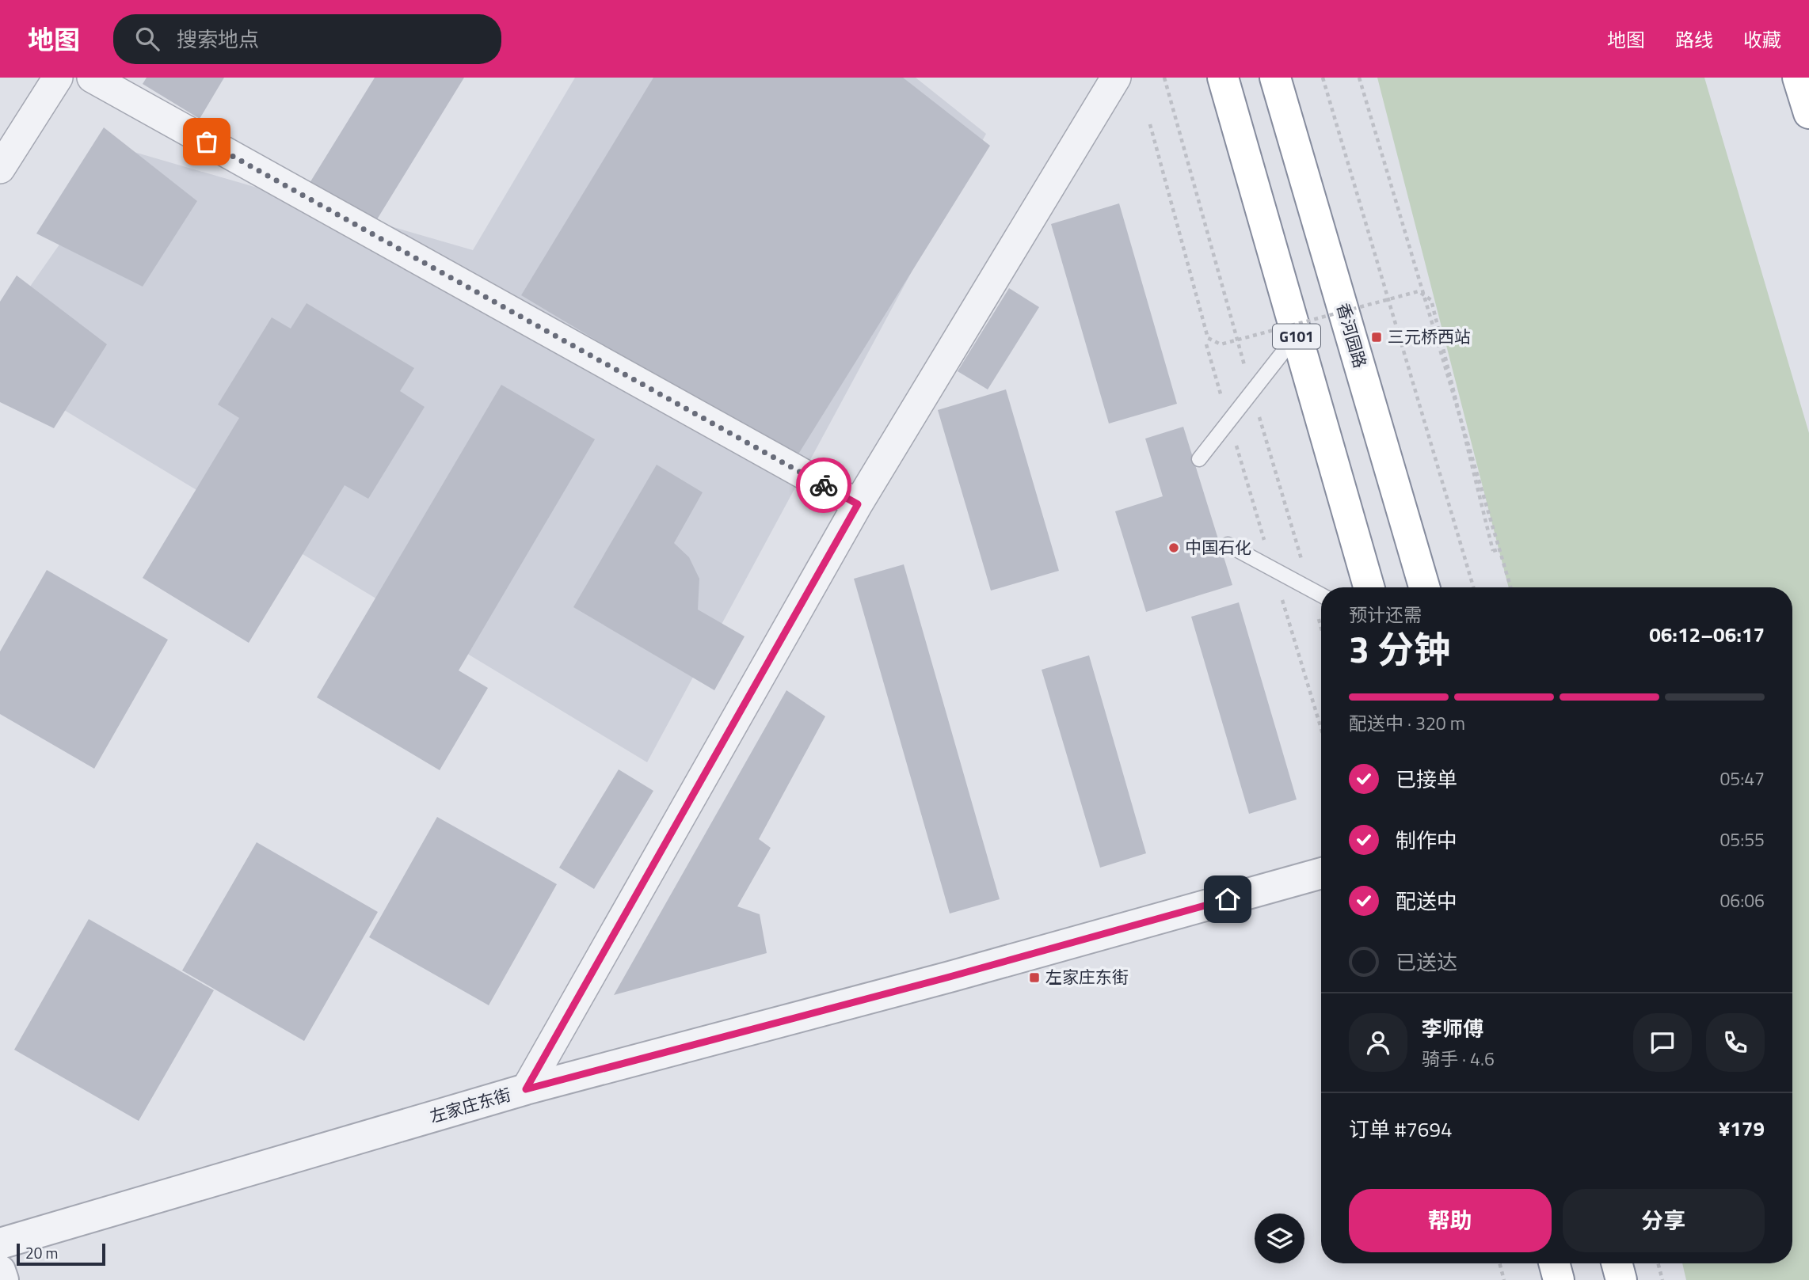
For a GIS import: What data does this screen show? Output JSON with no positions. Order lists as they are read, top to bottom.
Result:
{
  "streets": {
    "highway": ["香河园路", "G101"],
    "street": ["左家庄东街"]
  },
  "places": {
    "transit": ["三元桥西站", "左家庄东街"],
    "other": ["中国石化"]
  },
  "scale_bar": "20 m",
  "page": {
    "header": "地图",
    "search": "搜索地点",
    "nav": ["地图", "路线", "收藏"],
    "heading": ["3 分钟", "预计还需", "06:12–06:17"],
    "panel": [
      "李师傅",
      "骑手 · 4.6",
      "订单 #7694",
      "¥179"
    ],
    "bar": "配送中 · 320 m",
    "list": [
      ["已接单", "05:47"],
      ["制作中", "05:55"],
      ["配送中", "06:06"],
      "已送达"
    ],
    "buttons": ["帮助", "分享"],
    "scale": "20 m"
  }
}
